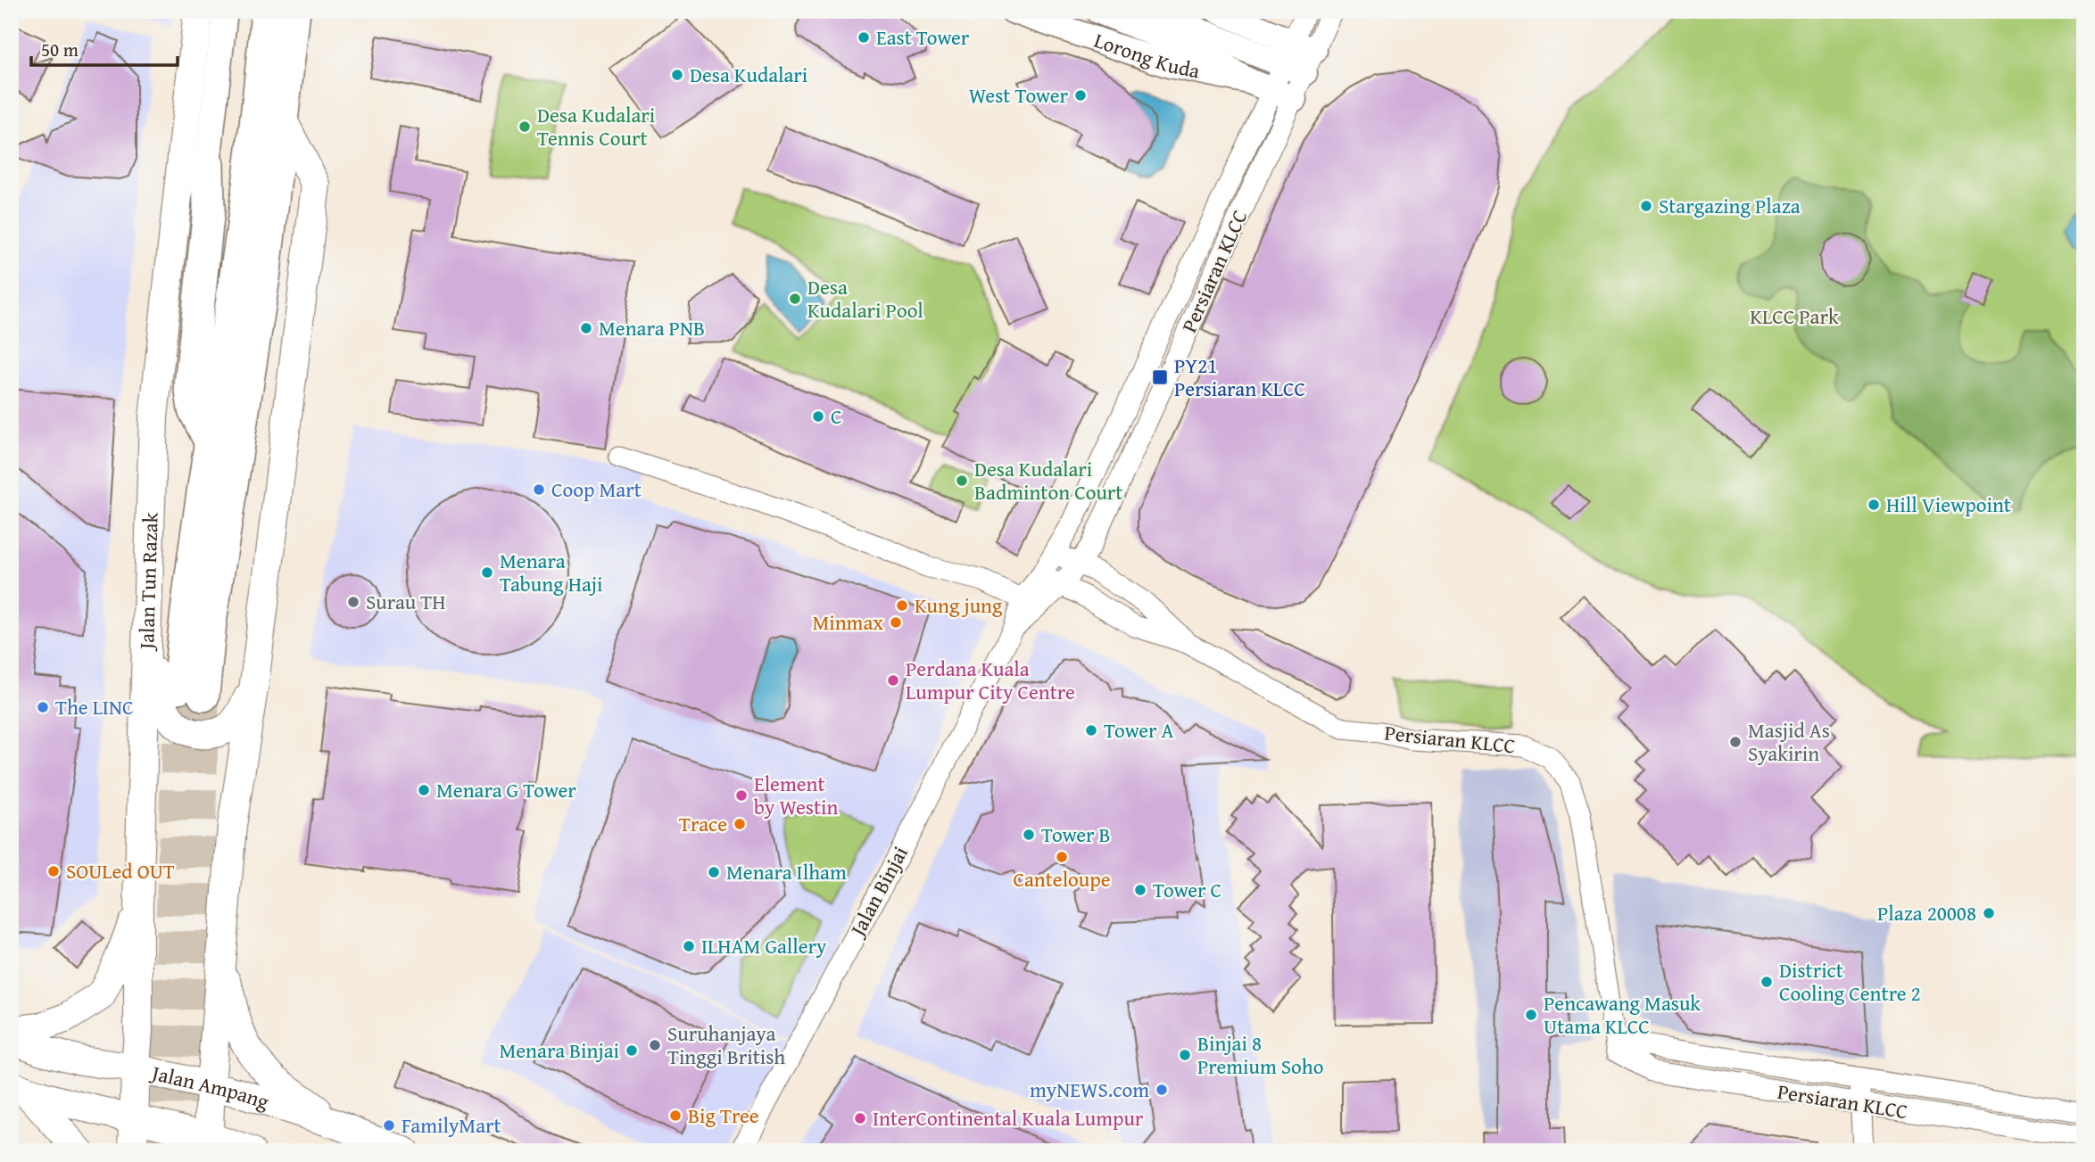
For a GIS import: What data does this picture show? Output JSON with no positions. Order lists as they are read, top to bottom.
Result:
{
  "streets": {
    "main road": ["Jalan Tun Razak", "Jalan Ampang"],
    "street": ["Lorong Kuda", "Persiaran KLCC", "Jalan Binjai"]
  },
  "crossings": [
    ["Lorong Kuda", "Persiaran KLCC"],
    ["Persiaran KLCC", "Jalan Binjai"],
    ["Jalan Tun Razak", "Jalan Ampang"]
  ],
  "parks": ["KLCC Park"],
  "places": {
    "other": [
      "East Tower",
      "Desa Kudalari",
      "West Tower",
      "Desa Kudalari Tennis Court",
      "Stargazing Plaza",
      "Desa Kudalari Pool",
      "Menara PNB",
      "C",
      "Desa Kudalari Badminton Court",
      "Coop Mart",
      "Hill Viewpoint",
      "Menara Tabung Haji",
      "Surau TH",
      "Kung jung",
      "Minmax",
      "Perdana Kuala Lumpur City Centre",
      "The LINC",
      "Tower A",
      "Masjid As Syakirin",
      "Menara G Tower",
      "Element by Westin",
      "Trace",
      "Tower B",
      "Canteloupe",
      "SOULed OUT",
      "Menara Ilham",
      "Tower C",
      "Plaza 20008",
      "ILHAM Gallery",
      "District Cooling Centre 2",
      "Pencawang Masuk Utama KLCC",
      "Suruhanjaya Tinggi British",
      "Menara Binjai",
      "Binjai 8 Premium Soho",
      "myNEWS.com",
      "Big Tree",
      "InterContinental Kuala Lumpur",
      "FamilyMart"
    ],
    "transit": ["PY21 Persiaran KLCC"]
  },
  "scale_bar": "50 m"
}
